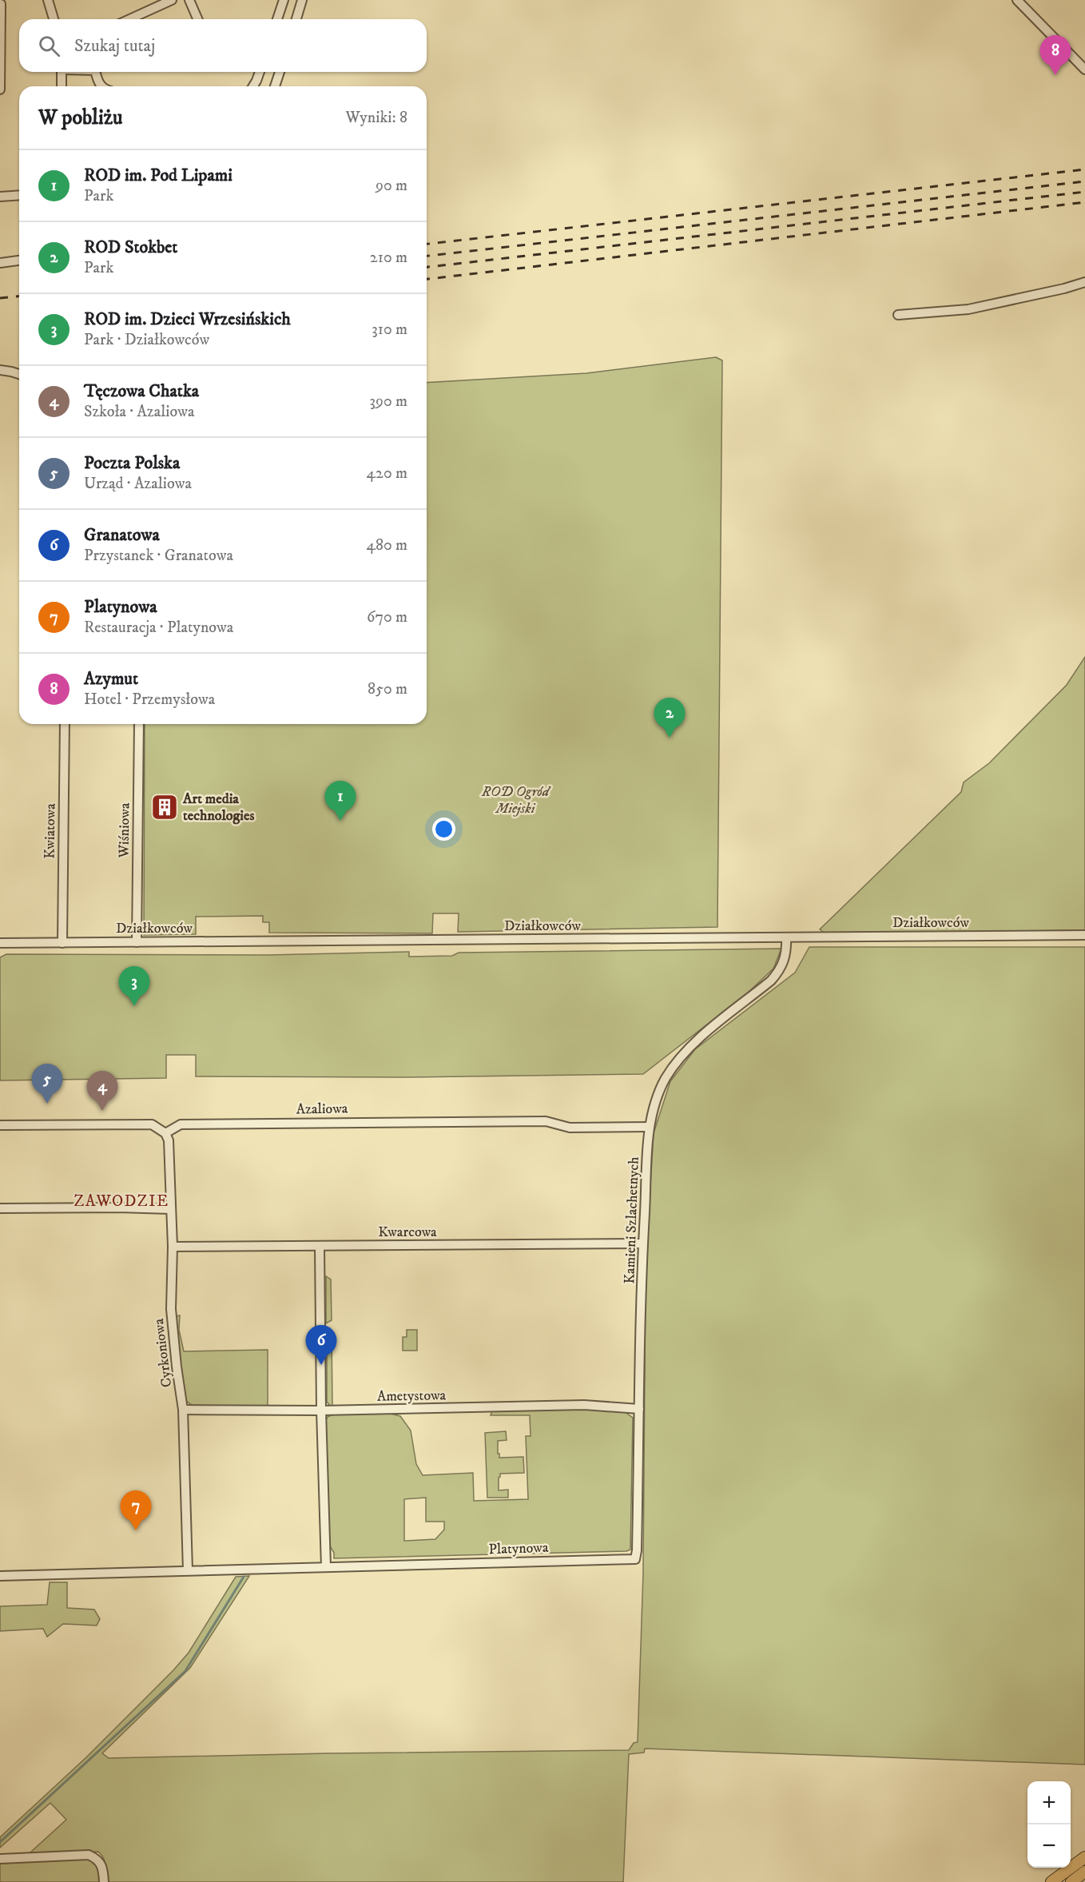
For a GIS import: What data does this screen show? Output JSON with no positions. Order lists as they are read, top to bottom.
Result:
{
  "streets": {
    "street": [
      "Wiśniowa",
      "Kwiatowa",
      "Działkowców",
      "Azaliowa",
      "Kamieni Szlachetnych",
      "Kwarcowa",
      "Cyrkoniowa",
      "Ametystowa",
      "Platynowa"
    ]
  },
  "crossings": [
    ["Wiśniowa", "Działkowców"],
    ["Kwiatowa", "Działkowców"],
    ["Działkowców", "Kamieni Szlachetnych"],
    ["Azaliowa", "Kamieni Szlachetnych"],
    ["Azaliowa", "Cyrkoniowa"],
    ["Kamieni Szlachetnych", "Kwarcowa"],
    ["Kamieni Szlachetnych", "Ametystowa"],
    ["Kamieni Szlachetnych", "Platynowa"],
    ["Kwarcowa", "Cyrkoniowa"],
    ["Cyrkoniowa", "Ametystowa"],
    ["Cyrkoniowa", "Platynowa"]
  ],
  "districts": ["ZAWODZIE"],
  "parks": ["ROD Ogród Miejski"],
  "places": {
    "building": ["Art media technologies"]
  },
  "page": {
    "search": "Szukaj tutaj",
    "pins": [
      "8",
      "2",
      "1",
      "3",
      "5",
      "4",
      "6",
      "7"
    ],
    "heading": ["W pobliżu", "Wyniki: 8"],
    "list": [
      {
        "mark": "1",
        "name": "ROD im. Pod Lipami",
        "note": "Park",
        "value": "90 m"
      },
      {
        "mark": "2",
        "name": "ROD Stokbet",
        "note": "Park",
        "value": "210 m"
      },
      {
        "mark": "3",
        "name": "ROD im. Dzieci Wrzesińskich",
        "note": "Park · Działkowców",
        "value": "310 m"
      },
      {
        "mark": "4",
        "name": "Tęczowa Chatka",
        "note": "Szkoła · Azaliowa",
        "value": "390 m"
      },
      {
        "mark": "5",
        "name": "Poczta Polska",
        "note": "Urząd · Azaliowa",
        "value": "420 m"
      },
      {
        "mark": "6",
        "name": "Granatowa",
        "note": "Przystanek · Granatowa",
        "value": "480 m"
      },
      {
        "mark": "7",
        "name": "Platynowa",
        "note": "Restauracja · Platynowa",
        "value": "670 m"
      },
      {
        "mark": "8",
        "name": "Azymut",
        "note": "Hotel · Przemysłowa",
        "value": "850 m"
      }
    ],
    "map_buttons": ["+", "−"]
  }
}
